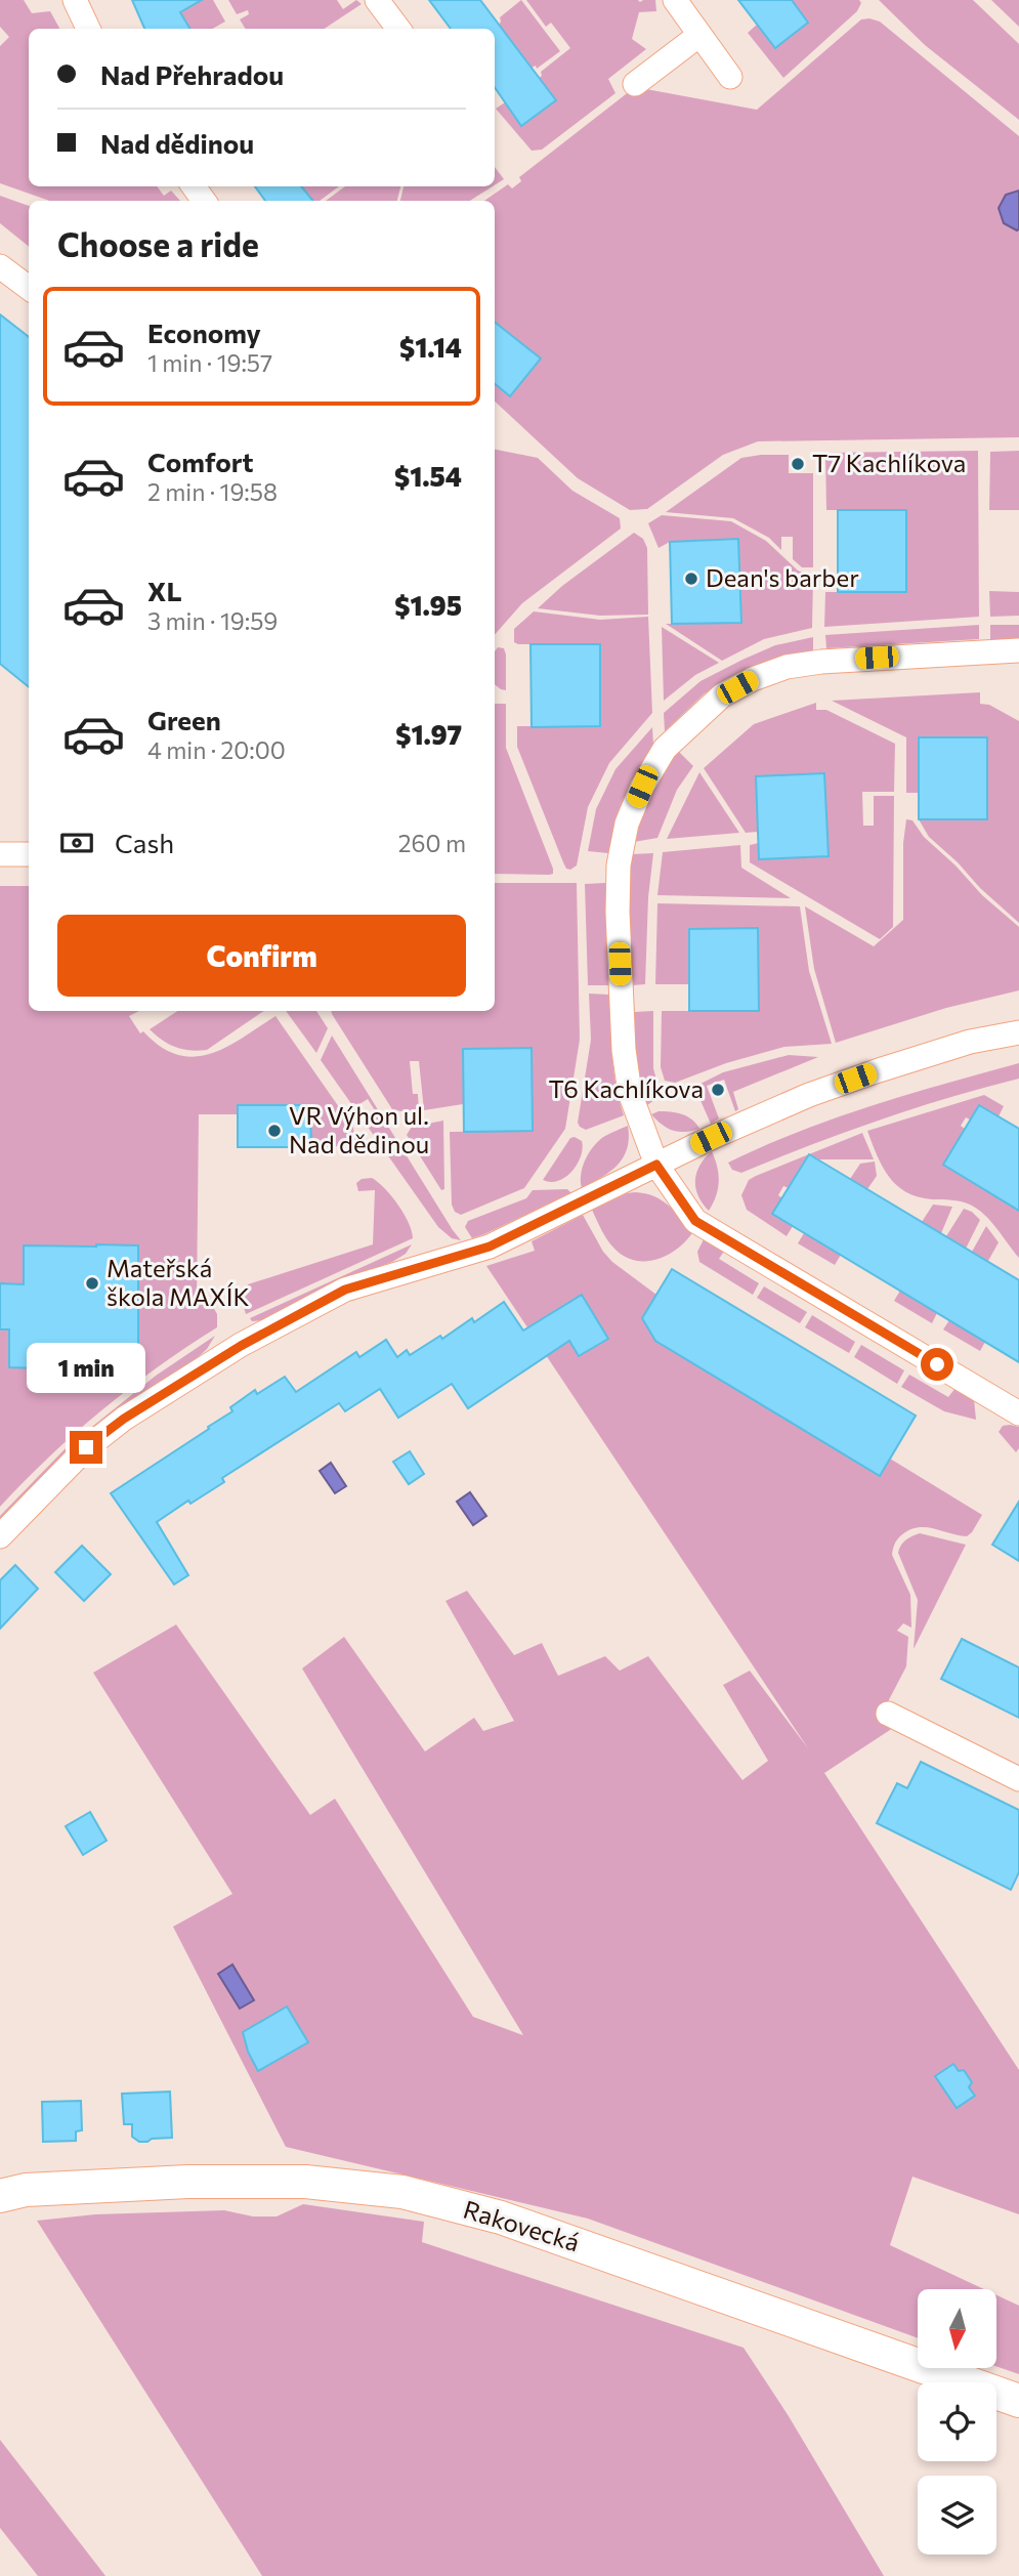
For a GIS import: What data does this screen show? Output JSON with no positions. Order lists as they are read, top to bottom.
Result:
{
  "streets": {
    "main road": ["Rakovecká"]
  },
  "places": [
    "T7 Kachlíkova",
    "Dean's barber",
    "T6 Kachlíkova",
    "VR Výhon ul. Nad dědinou",
    "Mateřská škola MAXÍK"
  ],
  "north": "bottom",
  "page": {
    "banner": ["Nad Přehradou", "Nad dědinou"],
    "heading": "Choose a ride",
    "list": [
      {
        "name": "Economy",
        "note": "1 min · 19:57",
        "value": "$1.14"
      },
      {
        "name": "Comfort",
        "note": "2 min · 19:58",
        "value": "$1.54"
      },
      {
        "name": "XL",
        "note": "3 min · 19:59",
        "value": "$1.95"
      },
      {
        "name": "Green",
        "note": "4 min · 20:00",
        "value": "$1.97"
      }
    ],
    "pay": ["Cash", "260 m"],
    "buttons": "Confirm",
    "bubble": "1 min"
  }
}
